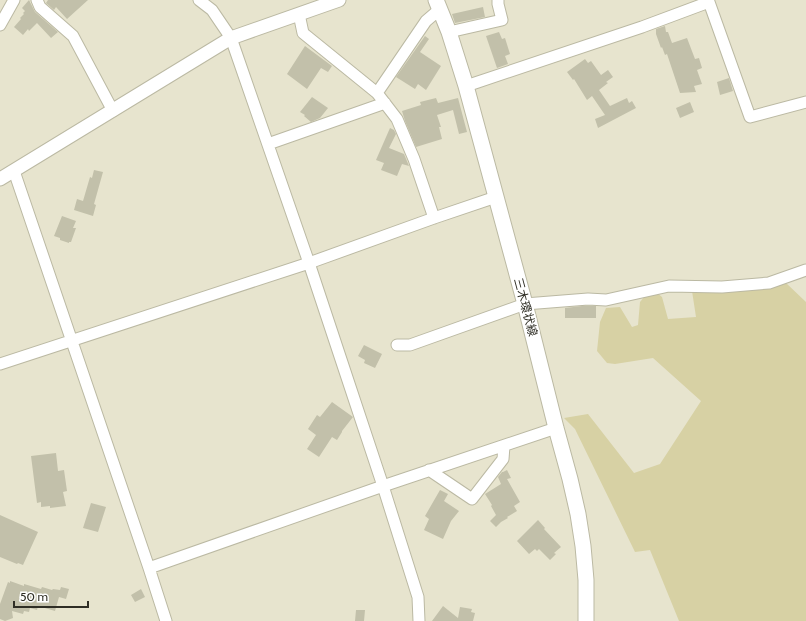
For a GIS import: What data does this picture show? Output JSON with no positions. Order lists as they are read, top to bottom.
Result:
{
  "streets": {
    "main road": ["三木環状線"]
  },
  "scale_bar": "50 m"
}
